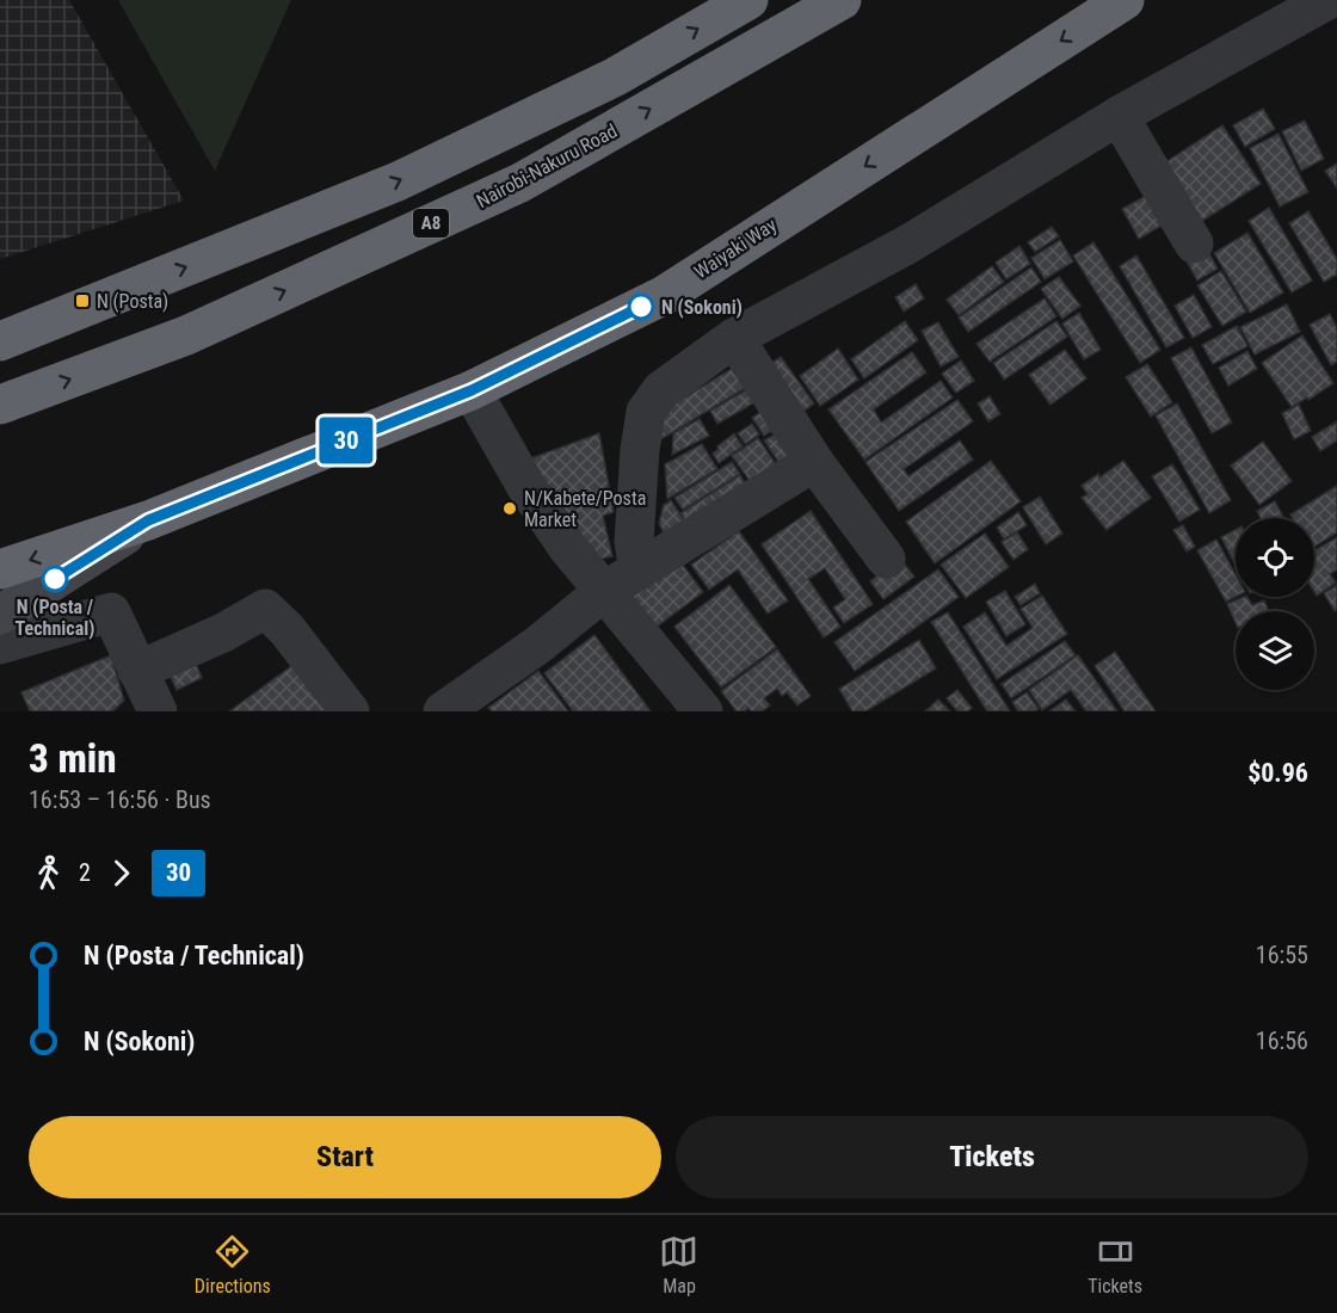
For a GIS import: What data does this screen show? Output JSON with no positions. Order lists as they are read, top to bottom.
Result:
{
  "streets": {
    "highway": ["Nairobi-Nakuru Road", "A8", "Waiyaki Way"]
  },
  "places": {
    "transit": ["N (Posta)"],
    "other": ["N (Sokoni)", "N/Kabete/Posta Market", "N (Posta / Technical)"]
  },
  "lines": ["bus line 30"],
  "page": {
    "on_map": "30",
    "heading": ["3 min", "16:53 – 16:56 · Bus", "$0.96"],
    "legs": ["2", "30"],
    "list": [
      {
        "name": "N (Posta / Technical)",
        "value": "16:55"
      },
      {
        "name": "N (Sokoni)",
        "value": "16:56"
      }
    ],
    "buttons": ["Start", "Tickets"],
    "tabs": ["Directions", "Map", "Tickets"]
  }
}
